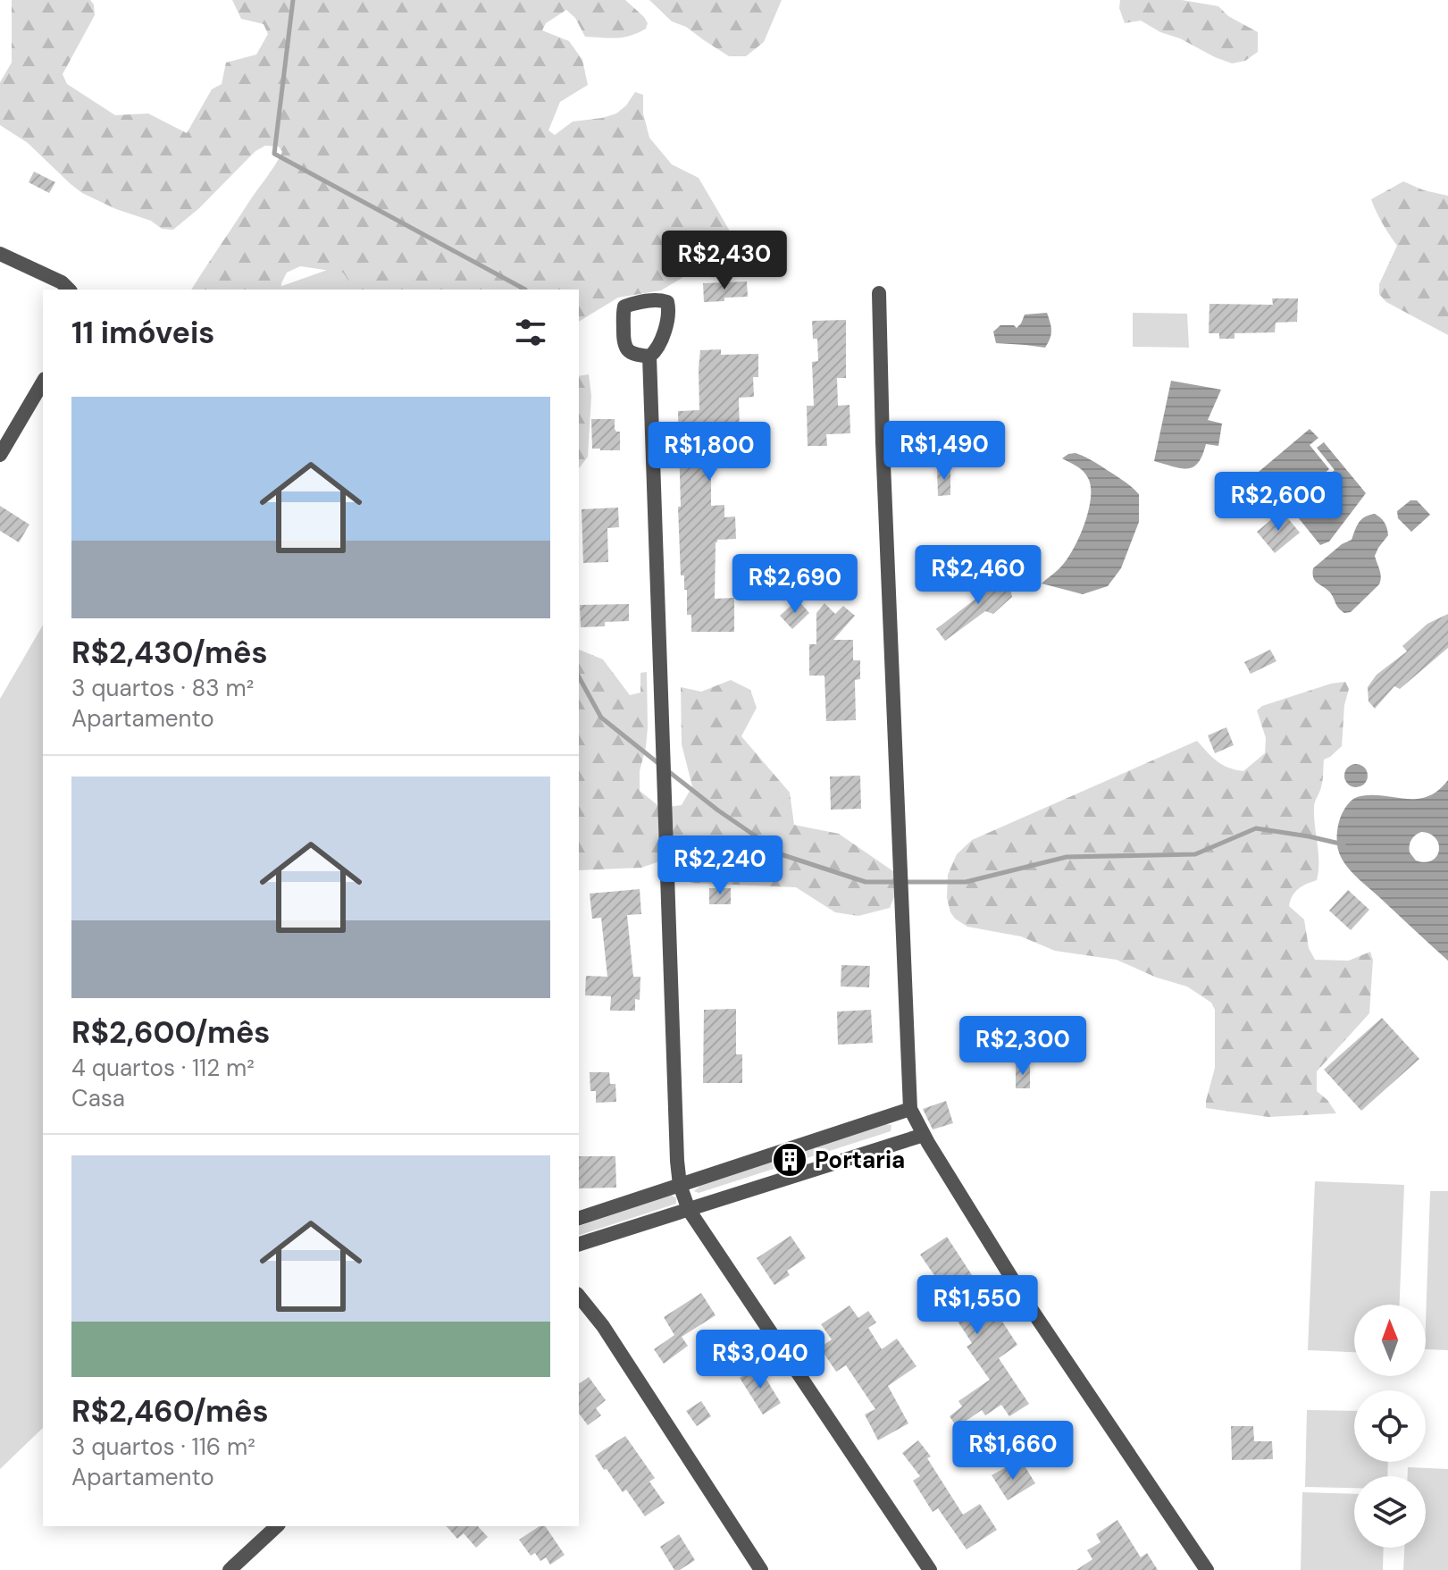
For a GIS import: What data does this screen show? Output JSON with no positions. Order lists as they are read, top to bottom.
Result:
{
  "places": {
    "building": ["Portaria"]
  },
  "north": "top",
  "page": {
    "price": [
      "R$2,430",
      "R$1,490",
      "R$1,800",
      "R$2,600",
      "R$2,460",
      "R$2,690",
      "R$2,240",
      "R$2,300",
      "R$1,550",
      "R$3,040",
      "R$1,660"
    ],
    "heading": "11 imóveis",
    "list": [
      {
        "name": "R$2,430/mês",
        "note": "3 quartos · 83 m² · Apartamento"
      },
      {
        "name": "R$2,600/mês",
        "note": "4 quartos · 112 m² · Casa"
      },
      {
        "name": "R$2,460/mês",
        "note": "3 quartos · 116 m² · Apartamento"
      }
    ]
  }
}
